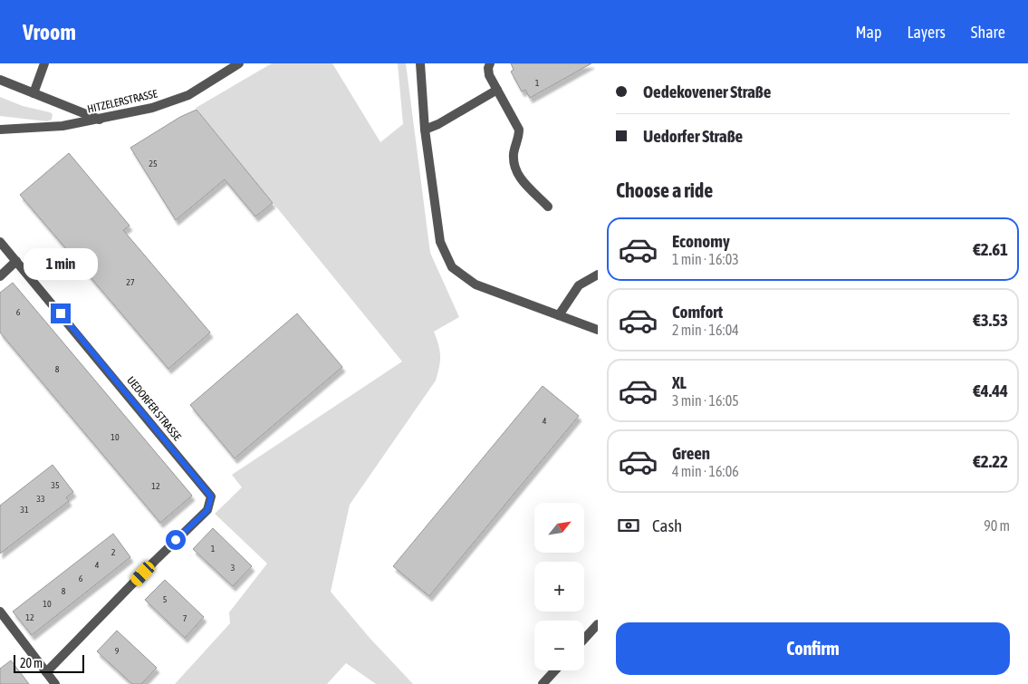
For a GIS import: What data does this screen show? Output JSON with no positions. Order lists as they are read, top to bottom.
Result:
{
  "streets": {
    "street": ["HITZELERSTRASSE", "UEDORFER STRASSE"]
  },
  "house_numbers": [
    "1",
    "25",
    "27",
    "6",
    "8",
    "4",
    "10",
    "35",
    "12",
    "33",
    "31",
    "1",
    "2",
    "4",
    "3",
    "6",
    "8",
    "5",
    "10",
    "12",
    "7",
    "9"
  ],
  "scale_bar": "20 m",
  "north": "top right",
  "page": {
    "header": "Vroom",
    "nav": ["Map", "Layers", "Share"],
    "banner": ["Oedekovener Straße", "Uedorfer Straße"],
    "heading": "Choose a ride",
    "list": [
      {
        "name": "Economy",
        "note": "1 min · 16:03",
        "value": "€2.61"
      },
      {
        "name": "Comfort",
        "note": "2 min · 16:04",
        "value": "€3.53"
      },
      {
        "name": "XL",
        "note": "3 min · 16:05",
        "value": "€4.44"
      },
      {
        "name": "Green",
        "note": "4 min · 16:06",
        "value": "€2.22"
      }
    ],
    "bubble": "1 min",
    "pay": ["Cash", "90 m"],
    "map_buttons": ["+", "−"],
    "buttons": "Confirm",
    "scale": "20 m"
  }
}
